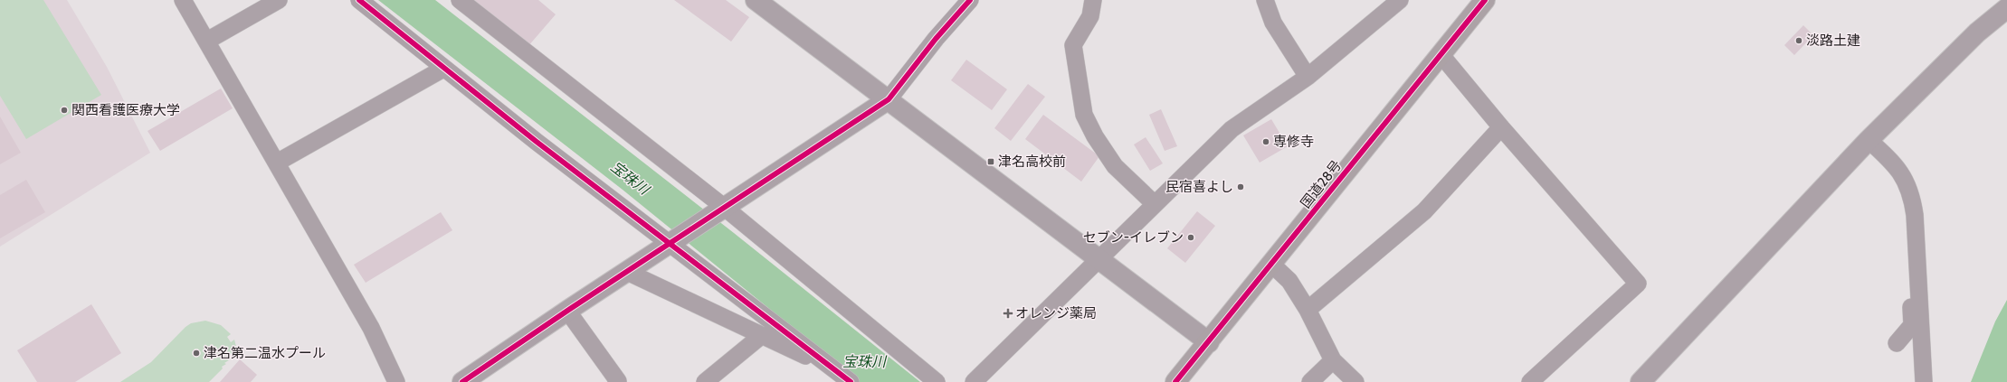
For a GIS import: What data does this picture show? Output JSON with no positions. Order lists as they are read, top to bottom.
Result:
{
  "streets": {
    "highway": ["国道28号"]
  },
  "water": ["宝珠川"],
  "places": {
    "other": [
      "淡路土建",
      "関西看護医療大学",
      "専修寺",
      "民宿喜よし",
      "セブン-イレブン",
      "津名第二温水プール"
    ],
    "transit": ["津名高校前"],
    "health": ["オレンジ薬局"]
  }
}
